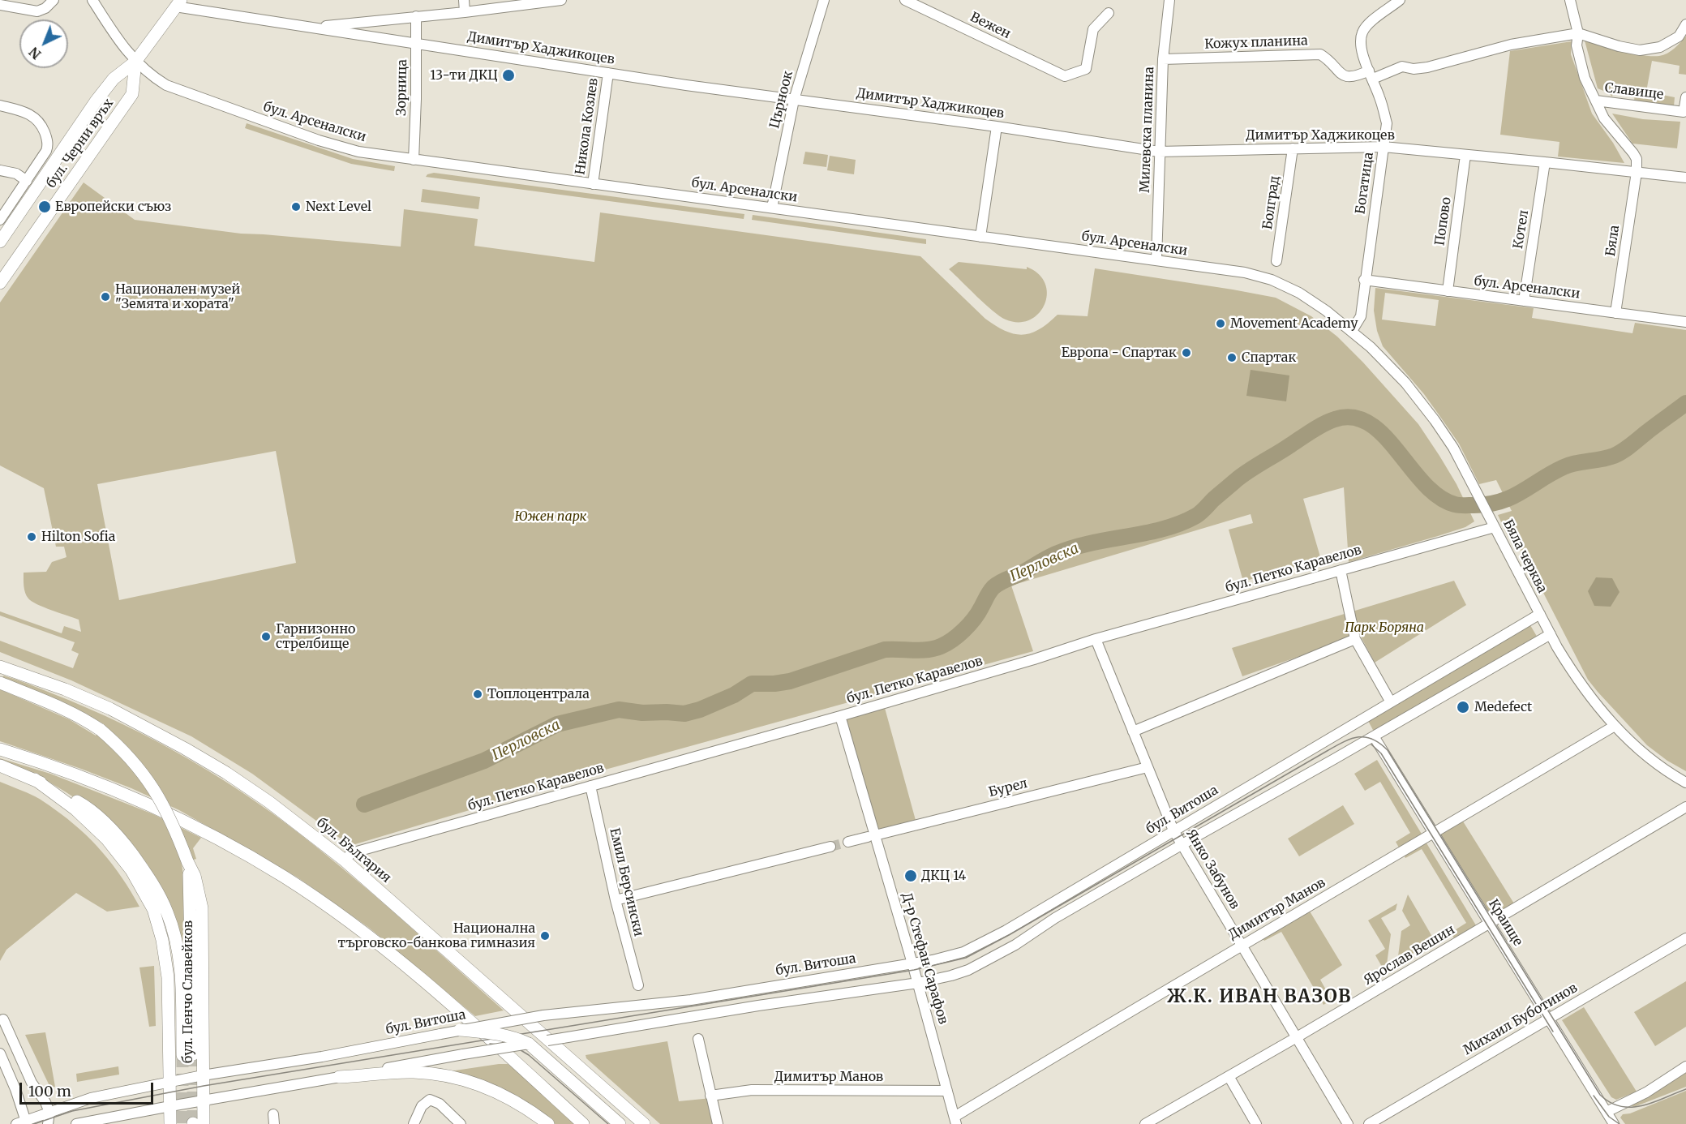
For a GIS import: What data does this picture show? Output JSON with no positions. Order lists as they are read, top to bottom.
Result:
{
  "streets": {
    "main road": ["бул. Черни връх", "бул. България", "бул. Пенчо Славейков"],
    "street": [
      "Вежен",
      "Кожух планина",
      "Димитър Хаджикоцев",
      "Зорница",
      "Славище",
      "Църноок",
      "бул. Арсеналски",
      "Никола Козлев",
      "Милевска планина",
      "Богатица",
      "Болград",
      "Попово",
      "Котел",
      "Бяла",
      "Бяла черква",
      "бул. Петко Каравелов",
      "Бурел",
      "бул. Витоша",
      "Янко Забунов",
      "Емил Берсински",
      "Димитър Манов",
      "Краище",
      "Ярослав Вешин",
      "Д-р Стефан Сарафов",
      "Михаил Буботинов"
    ]
  },
  "crossings": [
    ["Кожух планина", "Славище"],
    ["Кожух планина", "Милевска планина"],
    ["Кожух планина", "Богатица"],
    ["Димитър Хаджикоцев", "Зорница"],
    ["Димитър Хаджикоцев", "Славище"],
    ["Димитър Хаджикоцев", "Църноок"],
    ["Димитър Хаджикоцев", "Никола Козлев"],
    ["Димитър Хаджикоцев", "Милевска планина"],
    ["Димитър Хаджикоцев", "бул. Черни връх"],
    ["Димитър Хаджикоцев", "Богатица"],
    ["Димитър Хаджикоцев", "Болград"],
    ["Димитър Хаджикоцев", "Попово"],
    ["Димитър Хаджикоцев", "Котел"],
    ["Димитър Хаджикоцев", "Бяла"],
    ["Зорница", "бул. Арсеналски"],
    ["Славище", "Бяла"],
    ["Църноок", "бул. Арсеналски"],
    ["бул. Арсеналски", "Никола Козлев"],
    ["бул. Арсеналски", "Милевска планина"],
    ["бул. Арсеналски", "бул. Черни връх"],
    ["бул. Арсеналски", "Богатица"],
    ["бул. Арсеналски", "Попово"],
    ["бул. Арсеналски", "Котел"],
    ["бул. Арсеналски", "Бяла"],
    ["бул. Арсеналски", "Бяла черква"],
    ["Богатица", "Бяла черква"],
    ["Бяла черква", "бул. Петко Каравелов"],
    ["Бяла черква", "бул. Витоша"],
    ["Бяла черква", "Димитър Манов"],
    ["бул. Петко Каравелов", "бул. България"],
    ["бул. Петко Каравелов", "Янко Забунов"],
    ["бул. Петко Каравелов", "Емил Берсински"],
    ["бул. Петко Каравелов", "Д-р Стефан Сарафов"],
    ["Бурел", "Янко Забунов"],
    ["Бурел", "Д-р Стефан Сарафов"],
    ["бул. Витоша", "Янко Забунов"],
    ["бул. Витоша", "Д-р Стефан Сарафов"],
    ["бул. Витоша", "бул. Пенчо Славейков"],
    ["Янко Забунов", "Димитър Манов"],
    ["Янко Забунов", "Ярослав Вешин"],
    ["Димитър Манов", "Краище"],
    ["Димитър Манов", "Д-р Стефан Сарафов"],
    ["Краище", "Ярослав Вешин"],
    ["Краище", "Михаил Буботинов"]
  ],
  "districts": ["Ж.К. ИВАН ВАЗОВ"],
  "water": ["Перловска"],
  "parks": ["Южен парк", "Парк Боряна"],
  "places": [
    "13-ти ДКЦ",
    "Европейски съюз",
    "Next Level",
    "Национален музей \"Земята и хората\"",
    "Movement Academy",
    "Европа - Спартак",
    "Спартак",
    "Hilton Sofia",
    "Гарнизонно стрелбище",
    "Топлоцентрала",
    "Medefect",
    "ДКЦ 14",
    "Национална търговско-банкова гимназия"
  ],
  "scale_bar": "100 m",
  "north": "bottom left"
}
